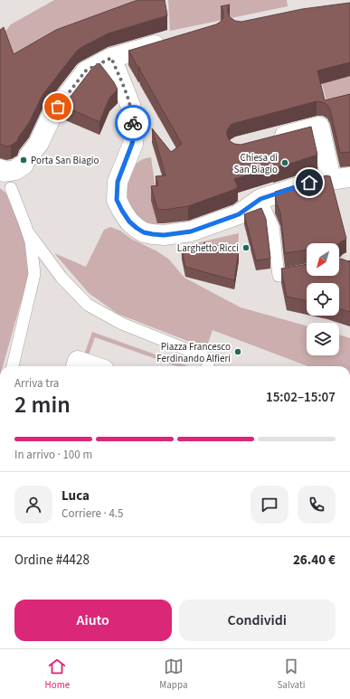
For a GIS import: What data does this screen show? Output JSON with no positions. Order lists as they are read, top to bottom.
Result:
{
  "places": [
    "Porta San Biagio",
    "Chiesa di San Biagio",
    "Larghetto Ricci",
    "Piazza Francesco Ferdinando Alfieri"
  ],
  "north": "bottom left",
  "page": {
    "heading": ["2 min", "Arriva tra", "15:02–15:07"],
    "panel": [
      "Luca",
      "Corriere · 4.5",
      "Ordine #4428",
      "26.40 €"
    ],
    "bar": "In arrivo · 100 m",
    "buttons": ["Aiuto", "Condividi"],
    "tabs": ["Home", "Mappa", "Salvati"]
  }
}
